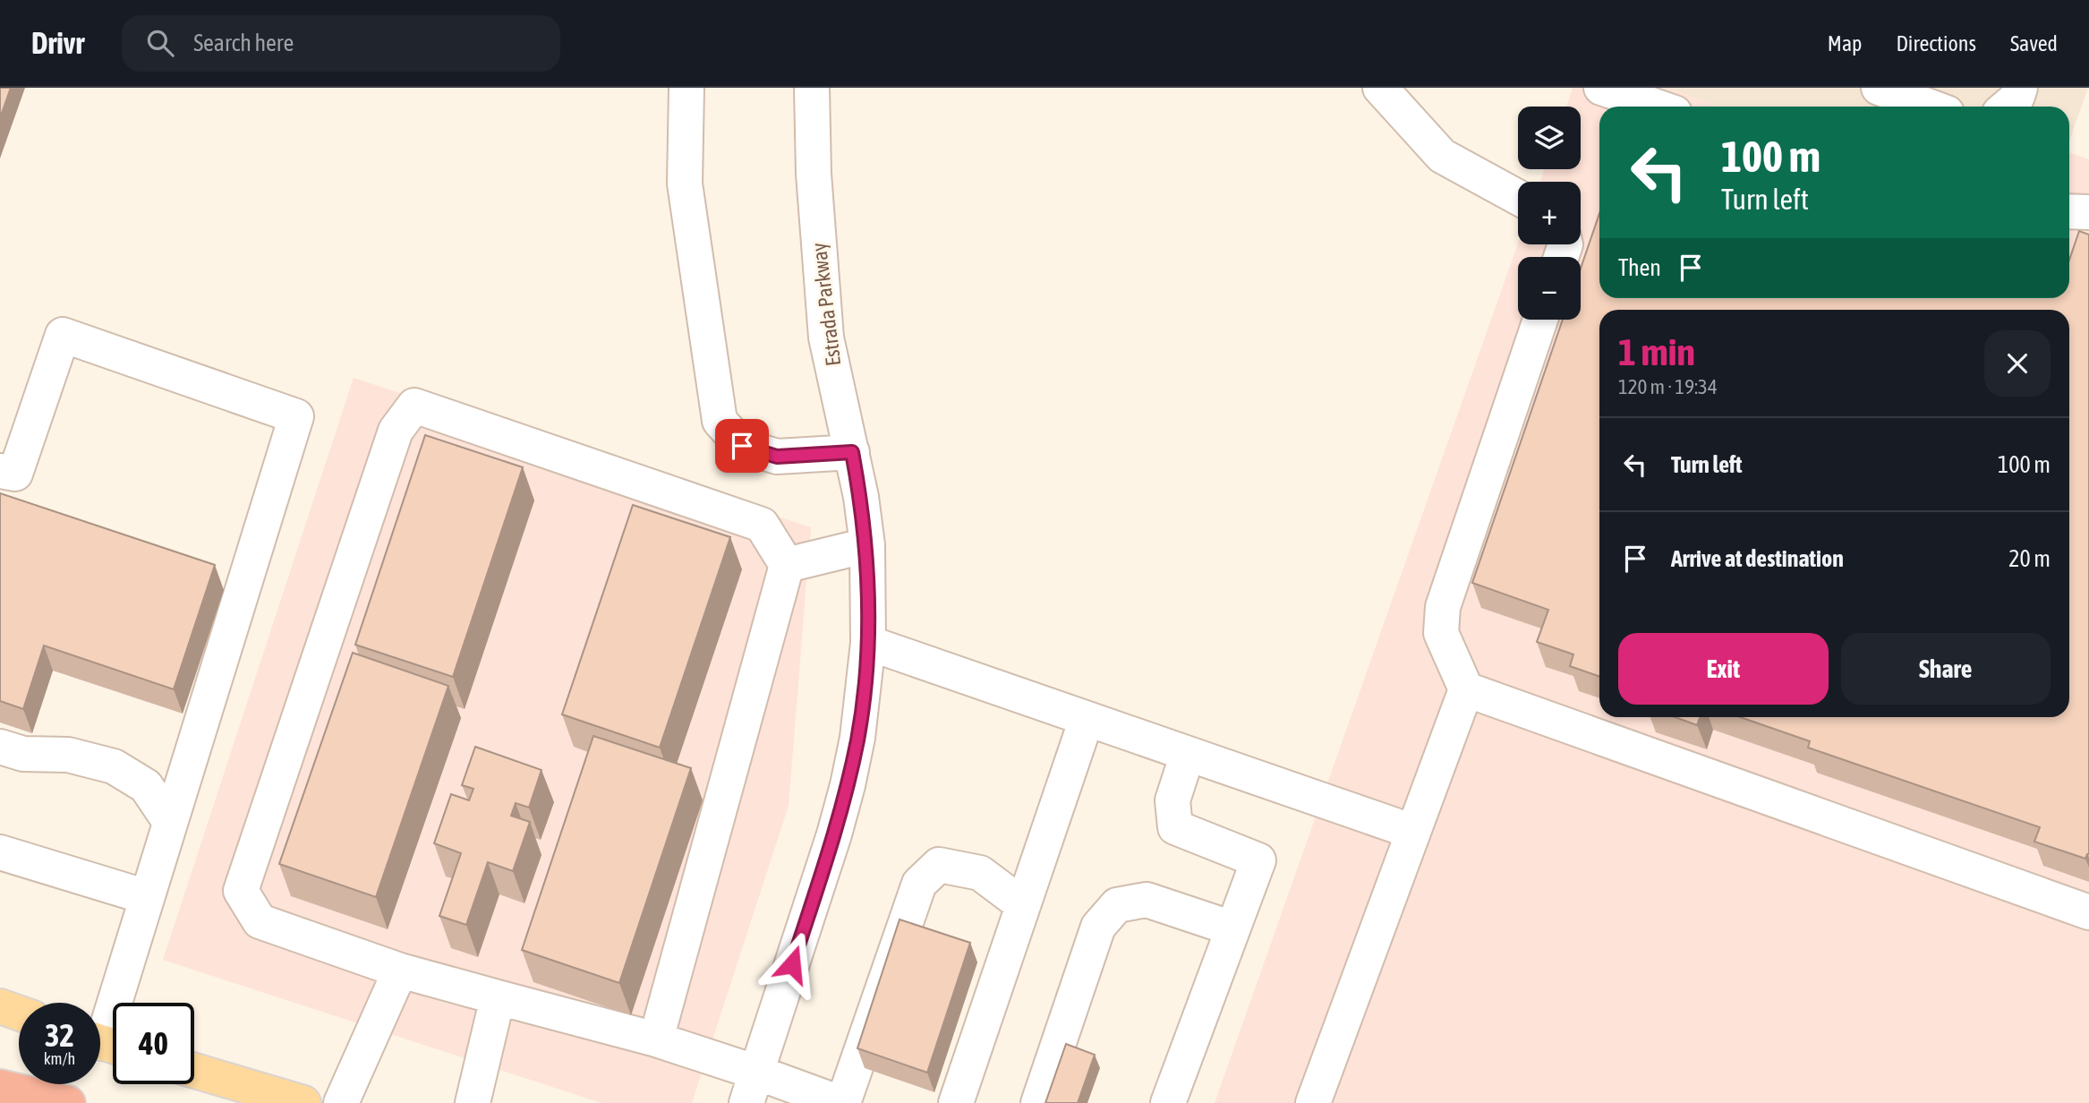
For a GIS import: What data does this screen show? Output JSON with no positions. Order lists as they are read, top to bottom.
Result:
{
  "streets": {
    "street": ["Estrada Parkway"]
  },
  "page": {
    "header": "Drivr",
    "search": "Search here",
    "nav": ["Map", "Directions", "Saved"],
    "map_buttons": ["+", "−"],
    "turn": ["100 m", "Turn left"],
    "then": "Then",
    "heading": ["1 min", "120 m · 19:34"],
    "list": [
      {
        "name": "Turn left",
        "value": "100 m"
      },
      {
        "name": "Arrive at destination",
        "value": "20 m"
      }
    ],
    "buttons": ["Exit", "Share"],
    "speed": "32 km/h",
    "limit": "40"
  }
}
